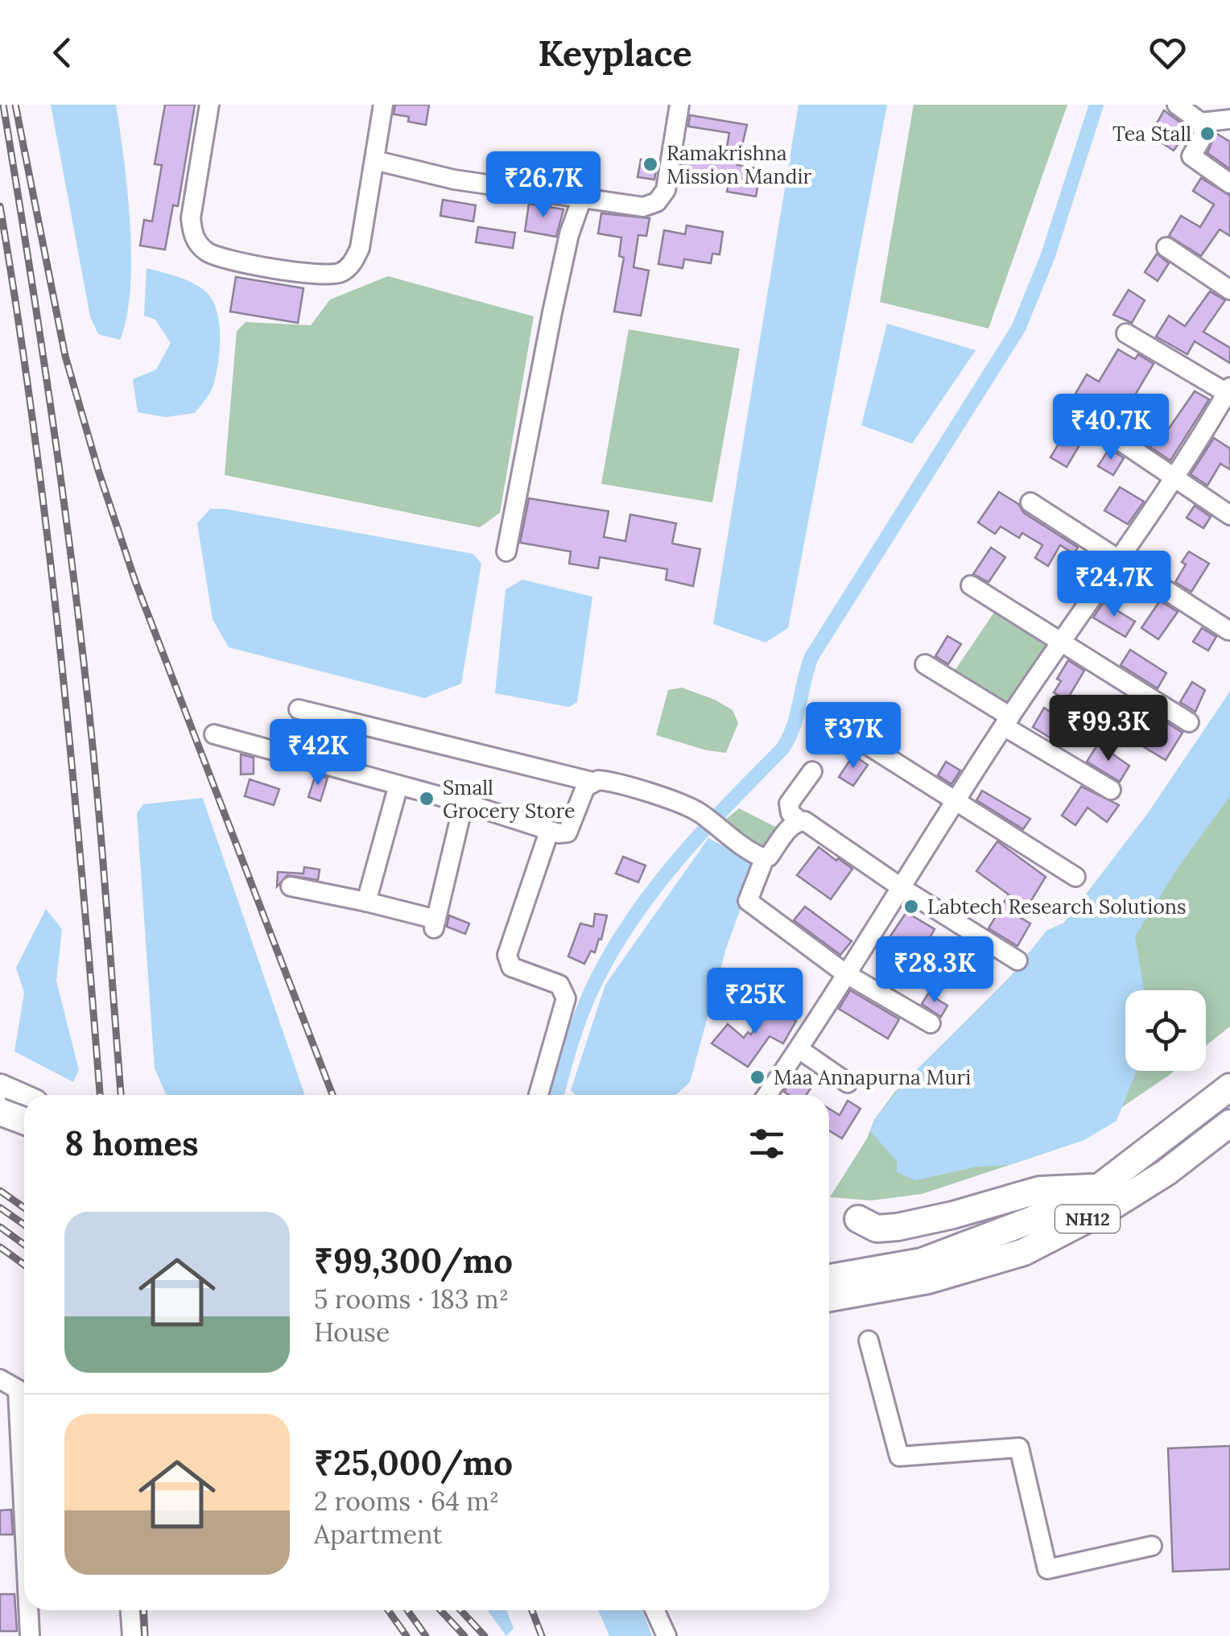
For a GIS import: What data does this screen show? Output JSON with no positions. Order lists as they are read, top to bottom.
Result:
{
  "streets": {
    "highway": ["NH12"]
  },
  "places": [
    "Tea Stall",
    "Ramakrishna Mission Mandir",
    "Small Grocery Store",
    "Labtech Research Solutions",
    "Maa Annapurna Muri"
  ],
  "page": {
    "header": "Keyplace",
    "price": [
      "₹26.7K",
      "₹40.7K",
      "₹24.7K",
      "₹99.3K",
      "₹37K",
      "₹42K",
      "₹28.3K",
      "₹25K"
    ],
    "heading": "8 homes",
    "list": [
      {
        "name": "₹99,300/mo",
        "note": "5 rooms · 183 m² · House"
      },
      {
        "name": "₹25,000/mo",
        "note": "2 rooms · 64 m² · Apartment"
      }
    ]
  }
}
